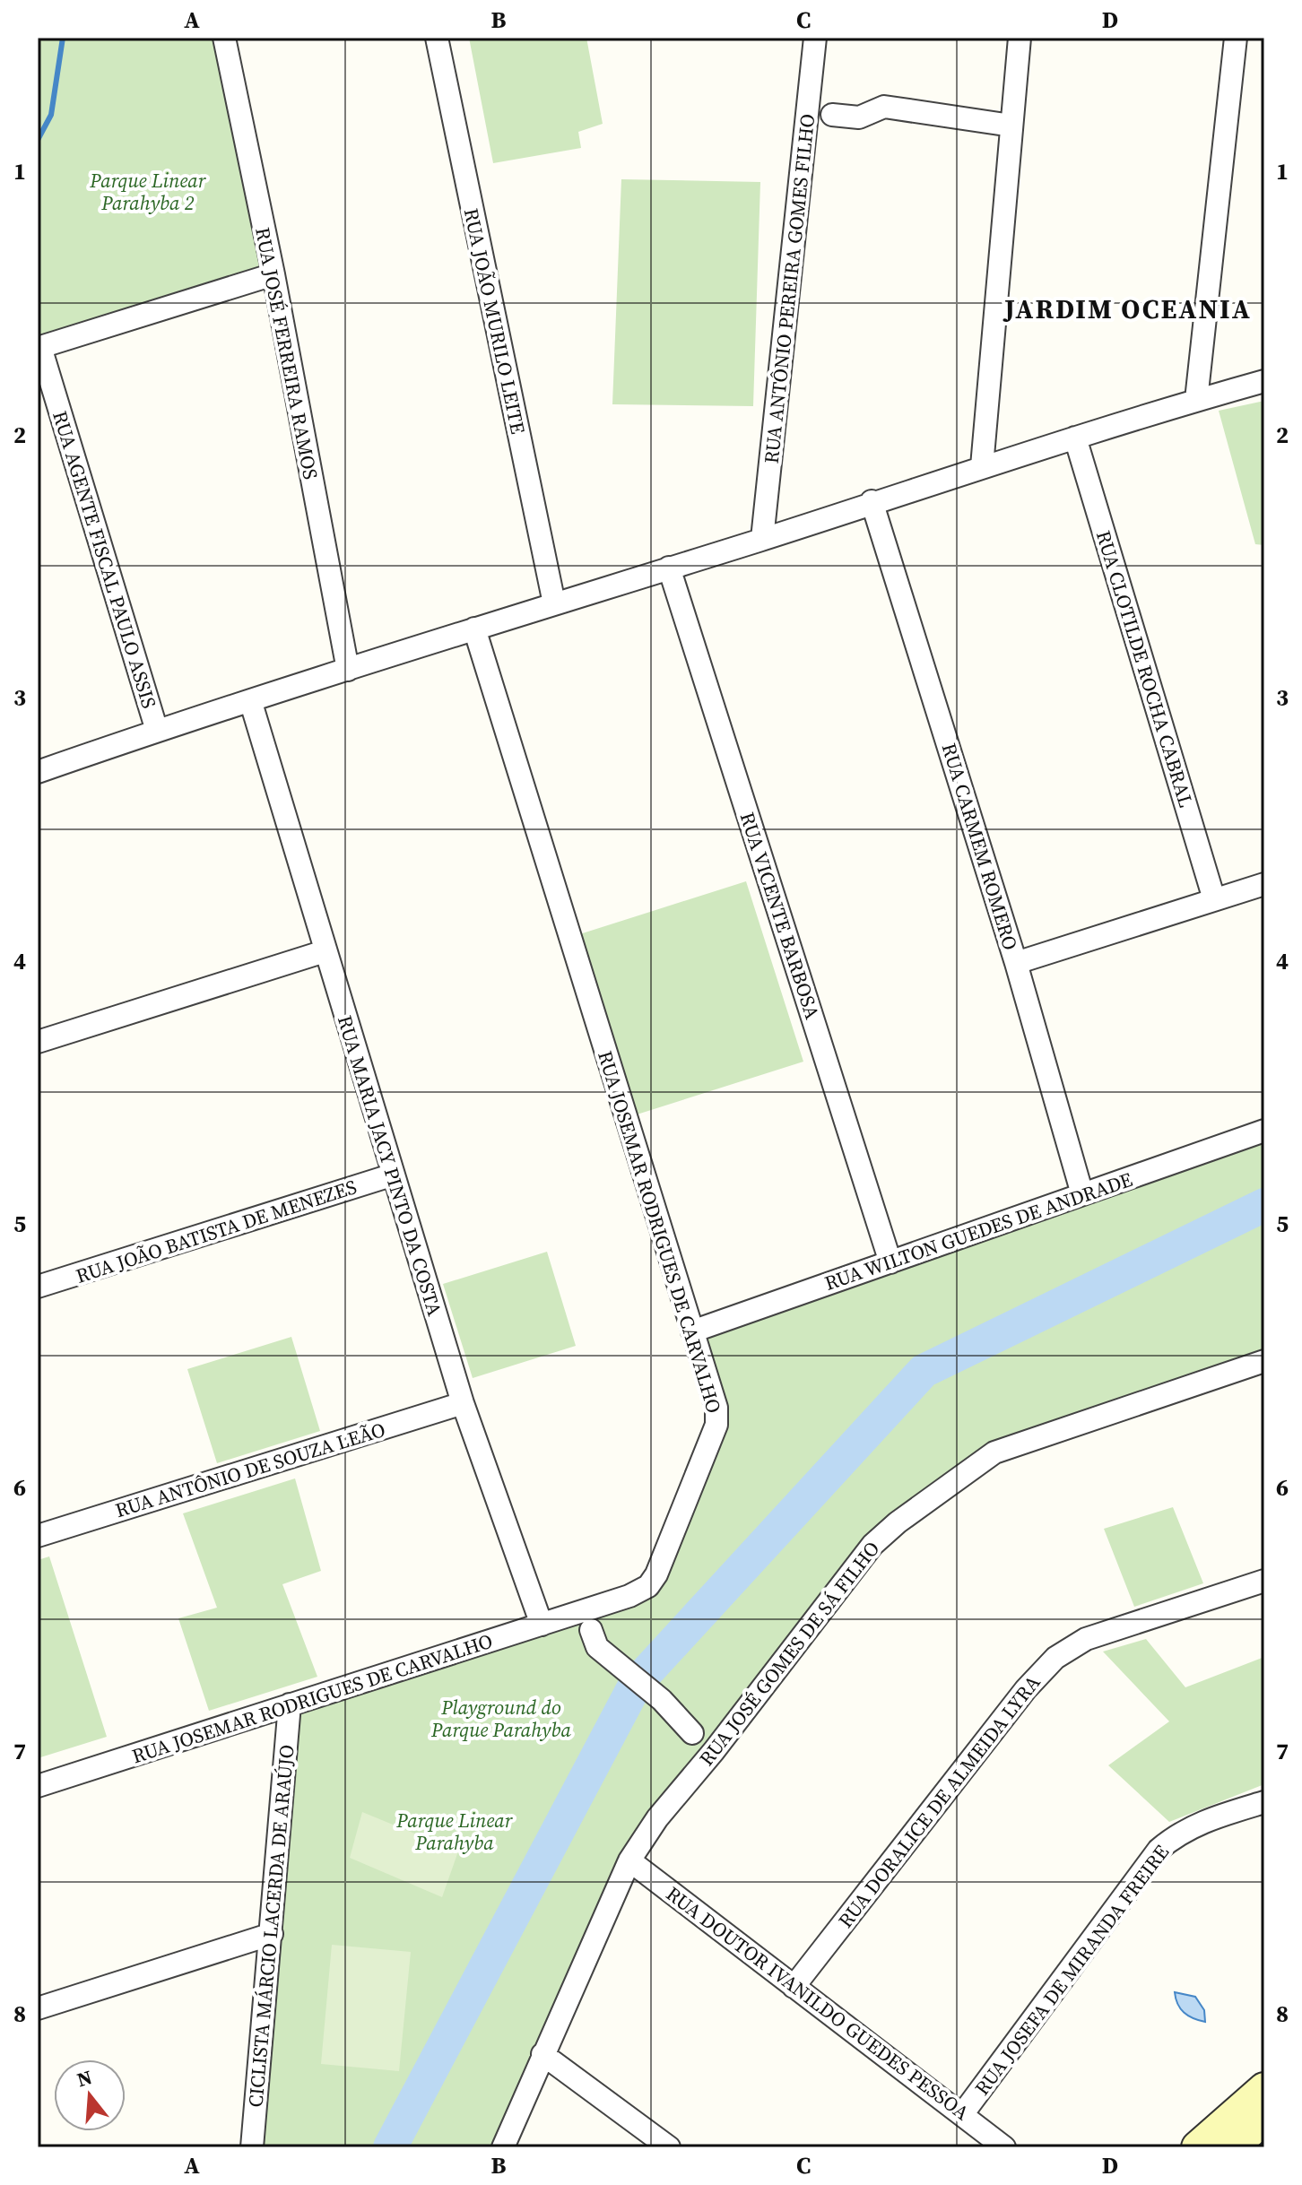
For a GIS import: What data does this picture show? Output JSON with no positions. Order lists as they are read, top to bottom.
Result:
{
  "streets": {
    "street": [
      "RUA ANTÔNIO PEREIRA GOMES FILHO",
      "RUA JOÃO MURILO LEITE",
      "RUA JOSÉ FERREIRA RAMOS",
      "RUA AGENTE FISCAL PAULO ASSIS",
      "RUA CLOTILDE ROCHA CABRAL",
      "RUA CARMEM ROMERO",
      "RUA VICENTE BARBOSA",
      "RUA MARIA JACY PINTO DA COSTA",
      "RUA JOÃO BATISTA DE MENEZES",
      "RUA WILTON GUEDES DE ANDRADE",
      "RUA JOSEMAR RODRIGUES DE CARVALHO",
      "RUA ANTÔNIO DE SOUZA LEÃO",
      "RUA JOSÉ GOMES DE SÁ FILHO",
      "RUA DORALICE DE ALMEIDA LYRA",
      "CICLISTA MÁRCIO LACERDA DE ARAÚJO",
      "RUA JOSEFA DE MIRANDA FREIRE",
      "RUA DOUTOR IVANILDO GUEDES PESSOA"
    ]
  },
  "crossings": [
    ["RUA CARMEM ROMERO", "RUA WILTON GUEDES DE ANDRADE"],
    ["RUA VICENTE BARBOSA", "RUA WILTON GUEDES DE ANDRADE"],
    ["RUA MARIA JACY PINTO DA COSTA", "RUA JOÃO BATISTA DE MENEZES"],
    ["RUA MARIA JACY PINTO DA COSTA", "RUA JOSEMAR RODRIGUES DE CARVALHO"],
    ["RUA MARIA JACY PINTO DA COSTA", "RUA ANTÔNIO DE SOUZA LEÃO"],
    ["RUA WILTON GUEDES DE ANDRADE", "RUA JOSEMAR RODRIGUES DE CARVALHO"],
    ["RUA JOSEMAR RODRIGUES DE CARVALHO", "CICLISTA MÁRCIO LACERDA DE ARAÚJO"],
    ["RUA JOSÉ GOMES DE SÁ FILHO", "RUA DOUTOR IVANILDO GUEDES PESSOA"],
    ["RUA DORALICE DE ALMEIDA LYRA", "RUA DOUTOR IVANILDO GUEDES PESSOA"],
    ["RUA JOSEFA DE MIRANDA FREIRE", "RUA DOUTOR IVANILDO GUEDES PESSOA"]
  ],
  "districts": ["JARDIM OCEANIA"],
  "parks": ["Parque Linear Parahyba 2", "Playground do Parque Parahyba", "Parque Linear Parahyba"],
  "north": "top",
  "grid": {
    "columns": [
      "A",
      "B",
      "C",
      "D"
    ],
    "rows": [
      "1",
      "2",
      "3",
      "4",
      "5",
      "6",
      "7",
      "8"
    ]
  }
}
